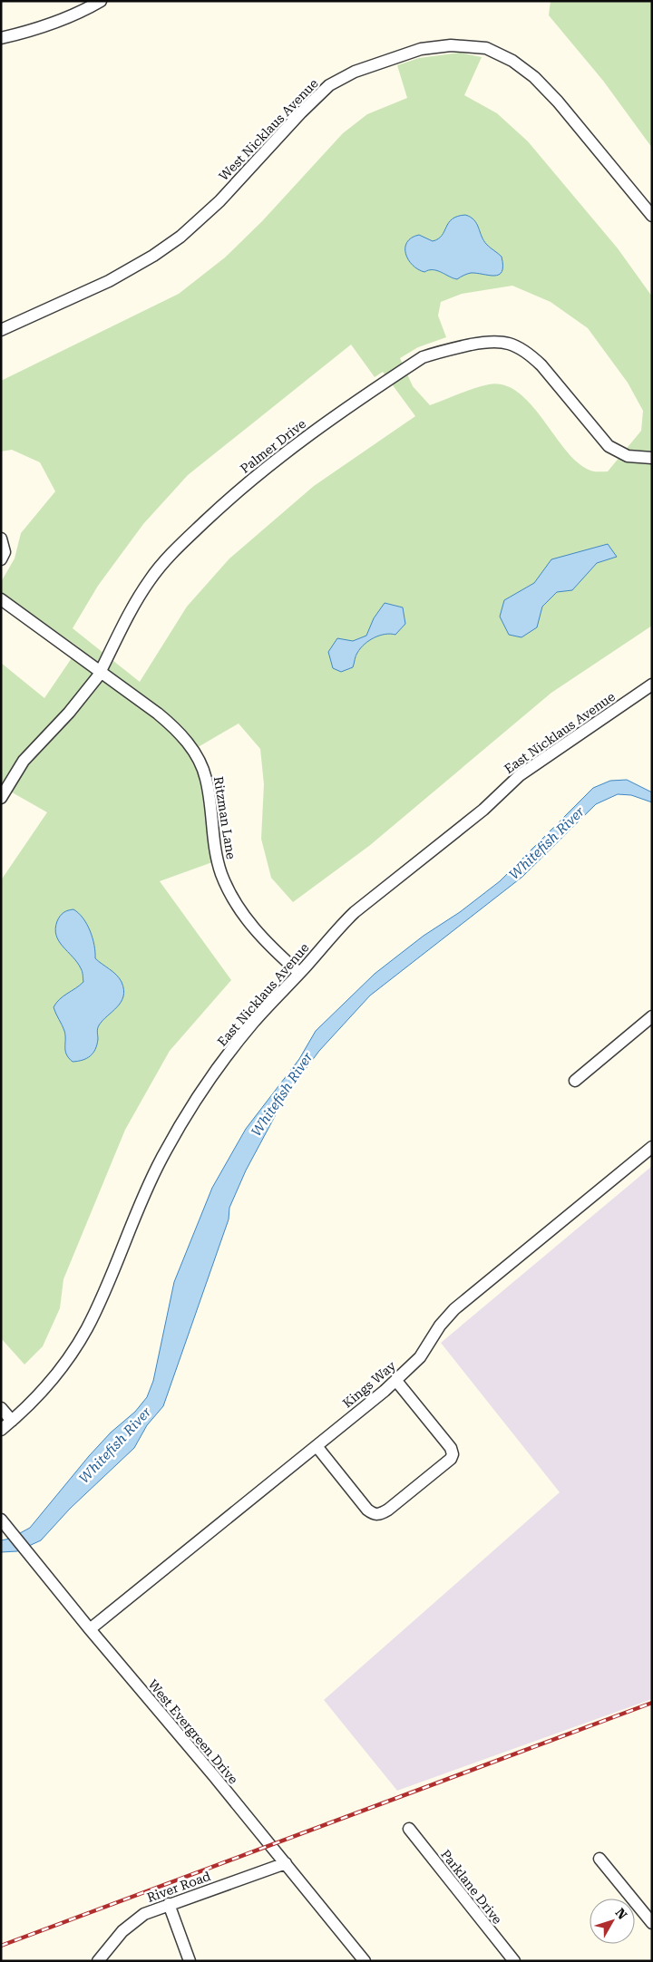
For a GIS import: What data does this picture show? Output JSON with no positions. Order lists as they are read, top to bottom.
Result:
{
  "streets": {
    "street": [
      "West Nicklaus Avenue",
      "Palmer Drive",
      "East Nicklaus Avenue",
      "Ritzman Lane",
      "Kings Way",
      "West Evergreen Drive",
      "River Road",
      "Parklane Drive"
    ]
  },
  "crossings": [
    ["Palmer Drive", "Ritzman Lane"],
    ["East Nicklaus Avenue", "Ritzman Lane"],
    ["Kings Way", "West Evergreen Drive"],
    ["West Evergreen Drive", "River Road"]
  ],
  "water": ["Whitefish River"],
  "north": "top right"
}
